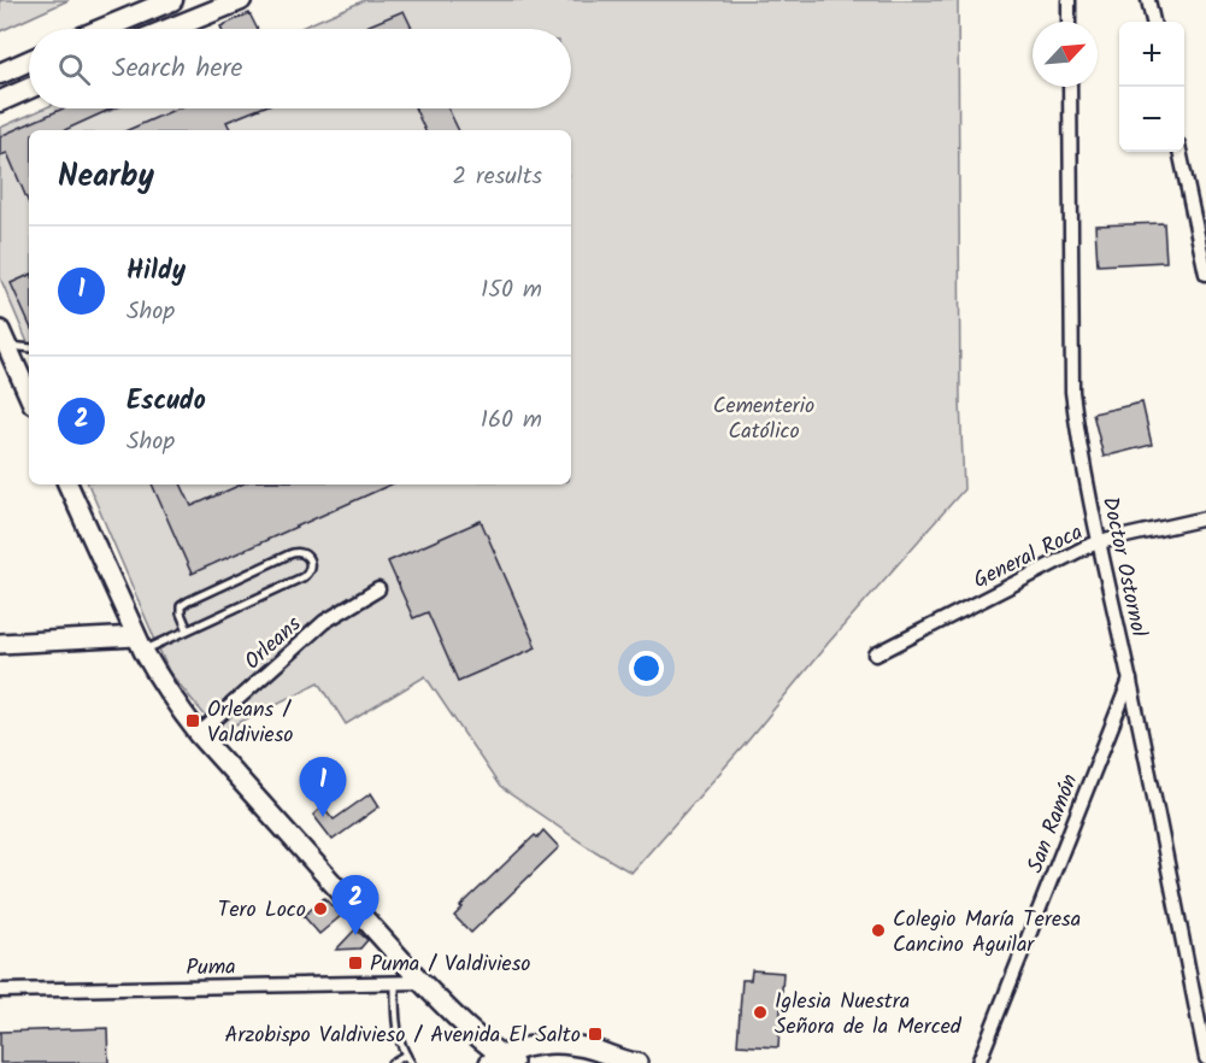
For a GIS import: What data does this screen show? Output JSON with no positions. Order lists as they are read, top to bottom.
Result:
{
  "streets": {
    "street": [
      "General Roca",
      "Doctor Ostornol",
      "Orleans",
      "San Ramón",
      "Puma"
    ]
  },
  "crossings": [
    ["General Roca", "Doctor Ostornol"],
    ["Doctor Ostornol", "San Ramón"]
  ],
  "parks": ["Cementerio Católico"],
  "places": {
    "transit": ["Orleans / Valdivieso", "Puma / Valdivieso", "Arzobispo Valdivieso / Avenida El Salto"],
    "other": ["Tero Loco", "Colegio María Teresa Cancino Aguilar", "Iglesia Nuestra Señora de la Merced"]
  },
  "north": "top right",
  "page": {
    "map_buttons": ["+", "−"],
    "search": "Search here",
    "heading": ["Nearby", "2 results"],
    "list": [
      {
        "mark": "1",
        "name": "Hildy",
        "note": "Shop",
        "value": "150 m"
      },
      {
        "mark": "2",
        "name": "Escudo",
        "note": "Shop",
        "value": "160 m"
      }
    ],
    "pins": ["1", "2"]
  }
}
